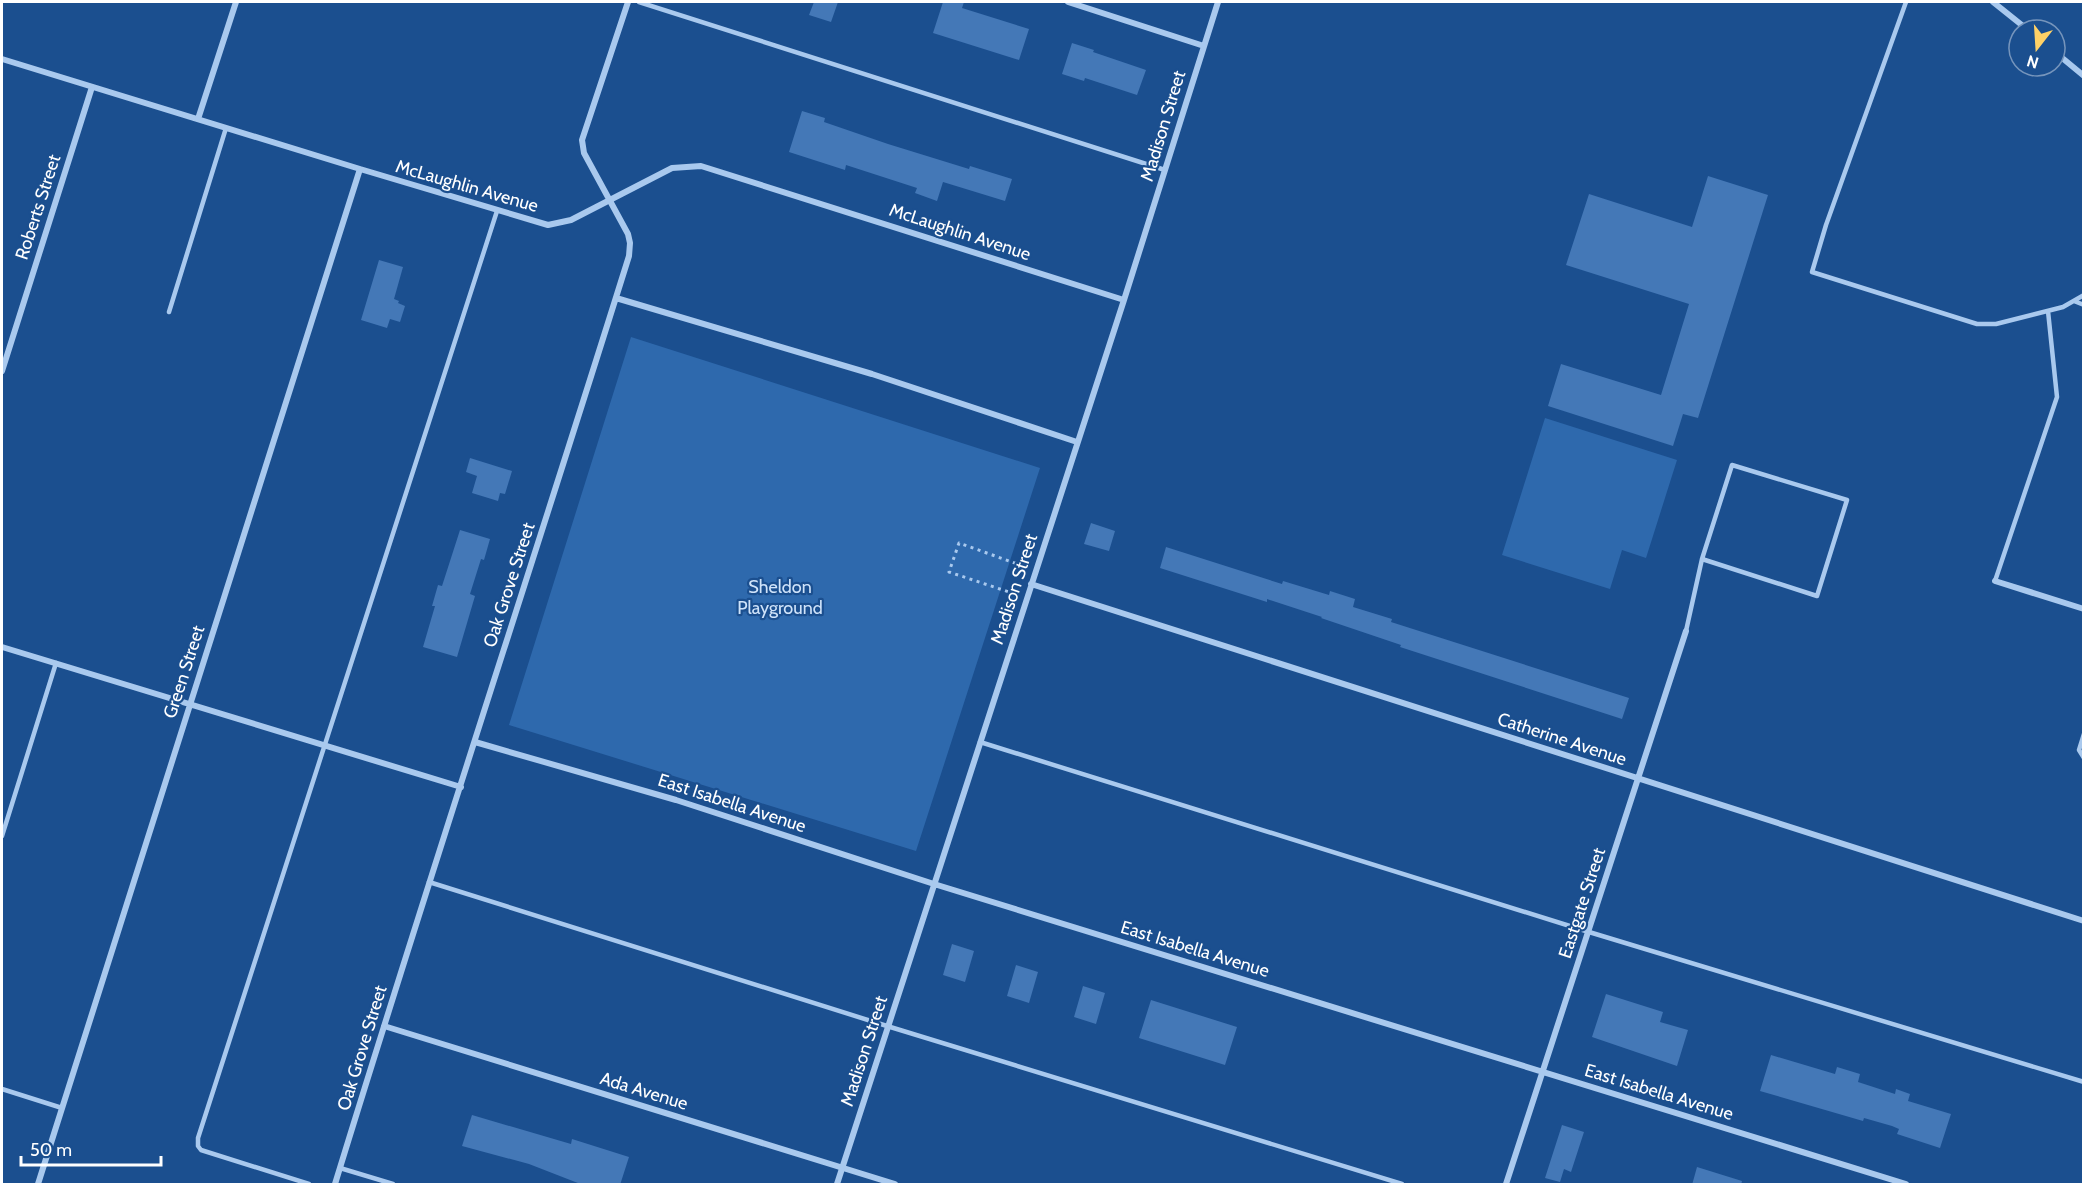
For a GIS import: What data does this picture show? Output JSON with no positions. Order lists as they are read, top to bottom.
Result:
{
  "streets": {
    "street": [
      "Madison Street",
      "McLaughlin Avenue",
      "Roberts Street",
      "Oak Grove Street",
      "Green Street",
      "Catherine Avenue",
      "East Isabella Avenue",
      "Eastgate Street",
      "Ada Avenue"
    ]
  },
  "crossings": [
    ["Madison Street", "McLaughlin Avenue"],
    ["Madison Street", "Catherine Avenue"],
    ["Madison Street", "East Isabella Avenue"],
    ["Madison Street", "Ada Avenue"],
    ["McLaughlin Avenue", "Roberts Street"],
    ["McLaughlin Avenue", "Oak Grove Street"],
    ["McLaughlin Avenue", "Green Street"],
    ["Oak Grove Street", "East Isabella Avenue"],
    ["Oak Grove Street", "Ada Avenue"],
    ["Catherine Avenue", "Eastgate Street"],
    ["East Isabella Avenue", "Eastgate Street"]
  ],
  "parks": ["Sheldon Playground"],
  "scale_bar": "50 m",
  "north": "bottom"
}
